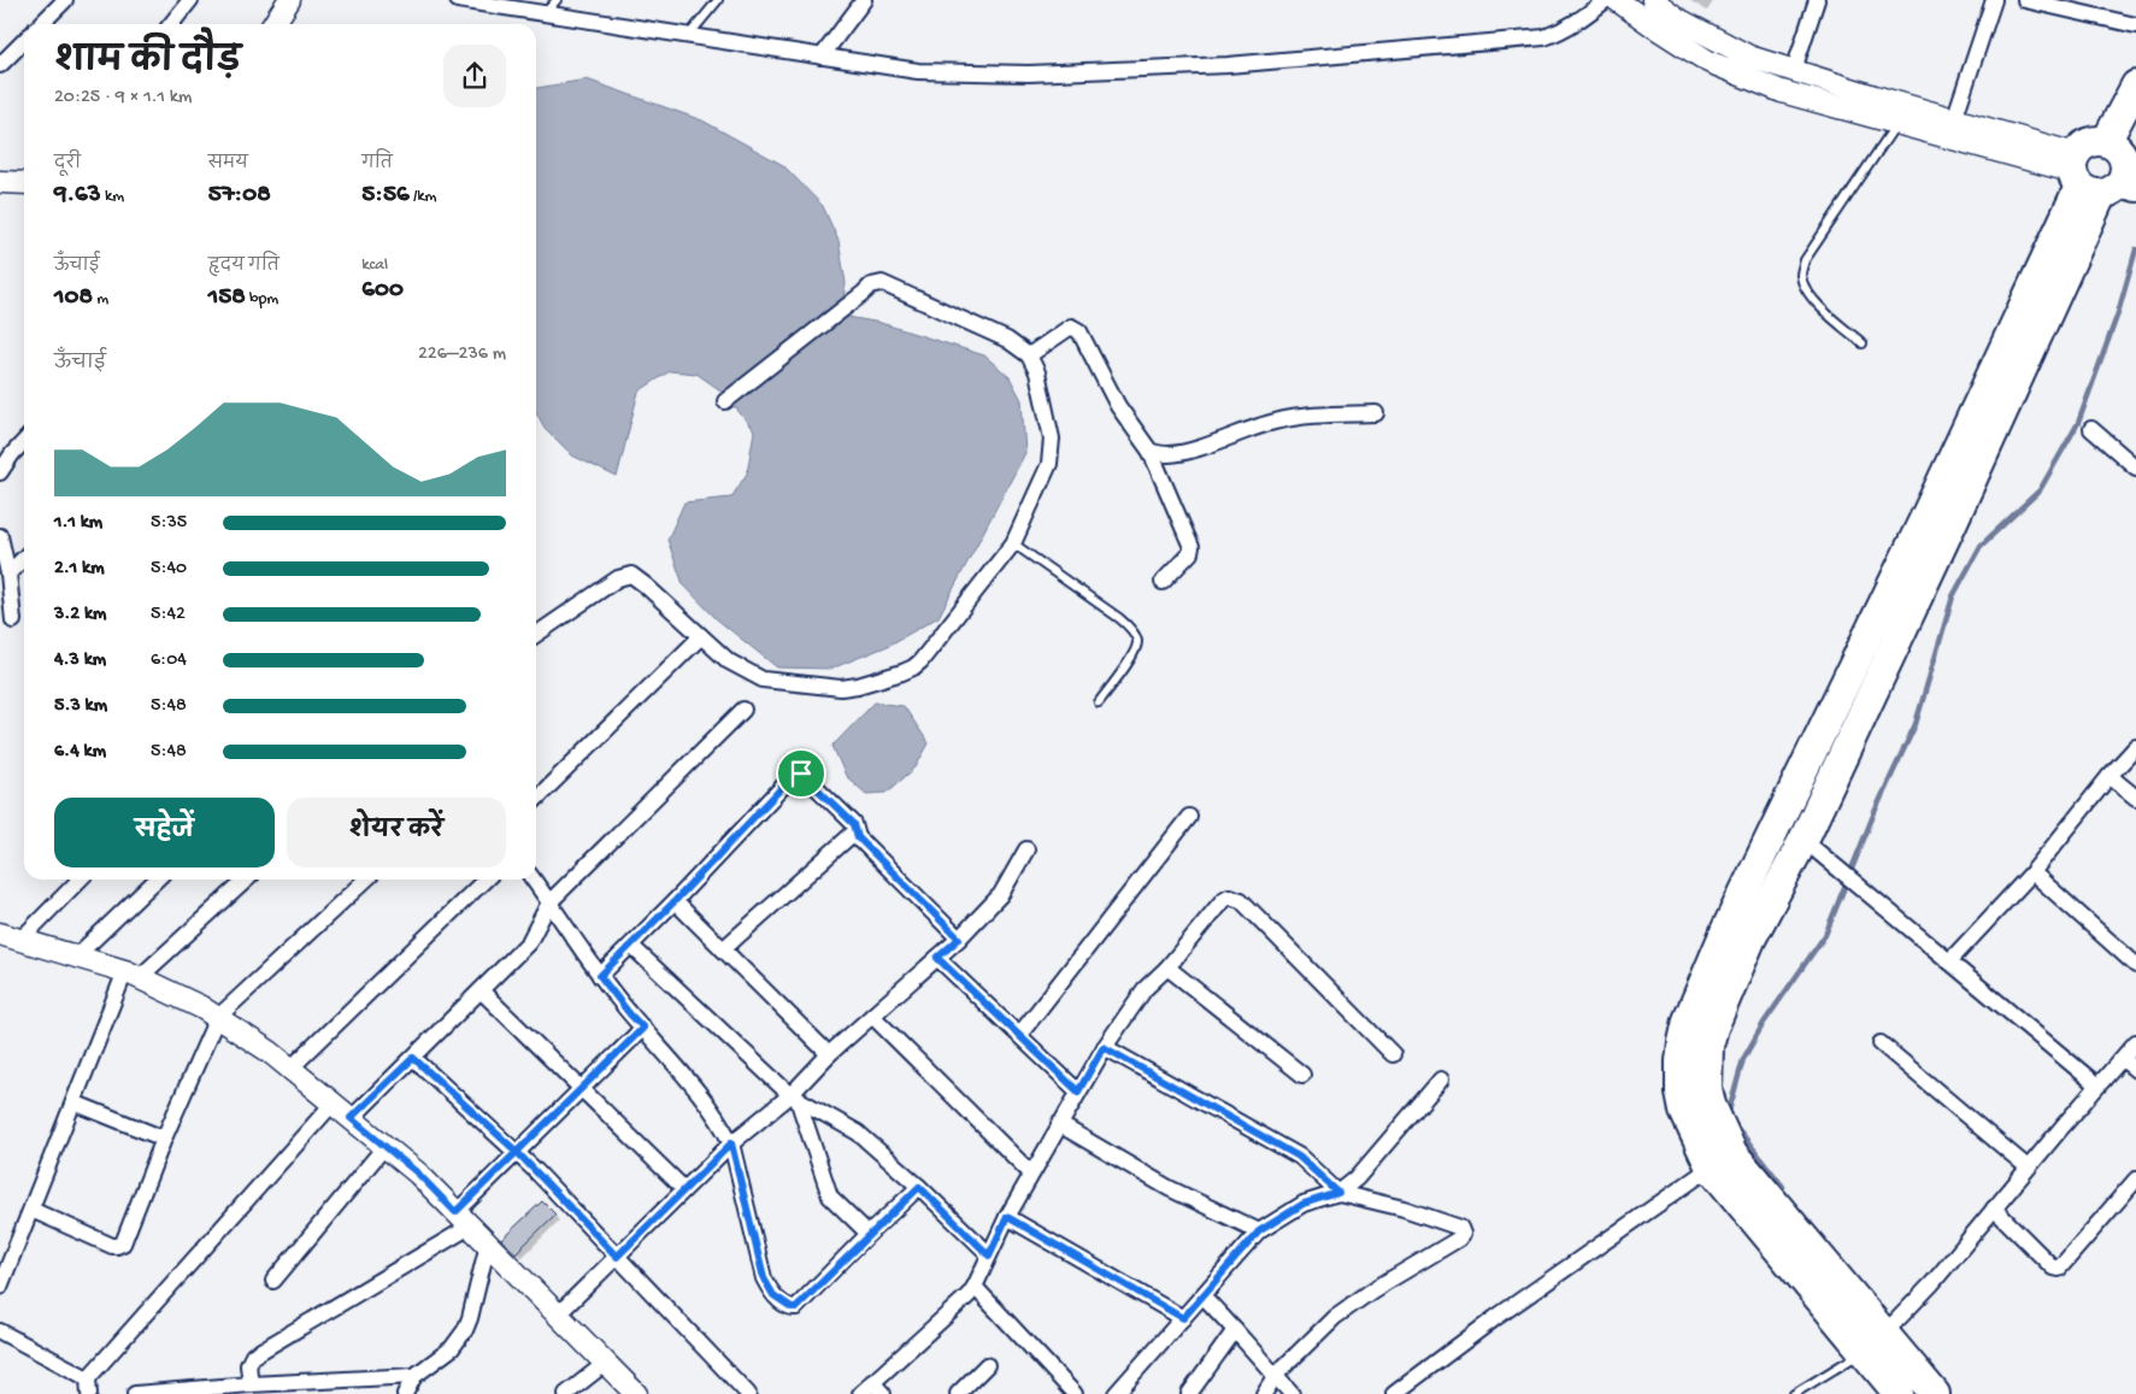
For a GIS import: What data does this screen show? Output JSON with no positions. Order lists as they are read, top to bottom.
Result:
{
  "page": {
    "heading": ["शाम की दौड़", "20:25 · 9 × 1.1 km"],
    "stats": [
      ["दूरी", "9.63 km"],
      ["समय", "57:08"],
      ["गति", "5:56 /km"],
      ["ऊँचाई", "108 m"],
      ["हृदय गति", "158 bpm"],
      ["kcal", "600"]
    ],
    "chart": ["ऊँचाई", "226–236 m"],
    "list": [
      {
        "name": "1.1 km",
        "note": "5:35"
      },
      {
        "name": "2.1 km",
        "note": "5:40"
      },
      {
        "name": "3.2 km",
        "note": "5:42"
      },
      {
        "name": "4.3 km",
        "note": "6:04"
      },
      {
        "name": "5.3 km",
        "note": "5:48"
      },
      {
        "name": "6.4 km",
        "note": "5:48"
      }
    ],
    "buttons": ["सहेजें", "शेयर करें"]
  }
}
